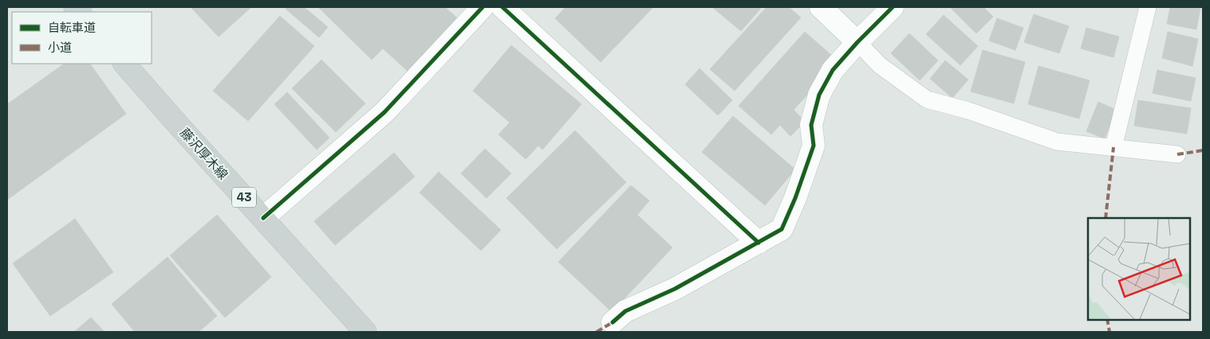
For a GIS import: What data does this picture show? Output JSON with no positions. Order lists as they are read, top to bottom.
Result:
{
  "streets": {
    "main road": ["藤沢厚木線", "43"]
  },
  "legend": ["自転車道", "小道"]
}
